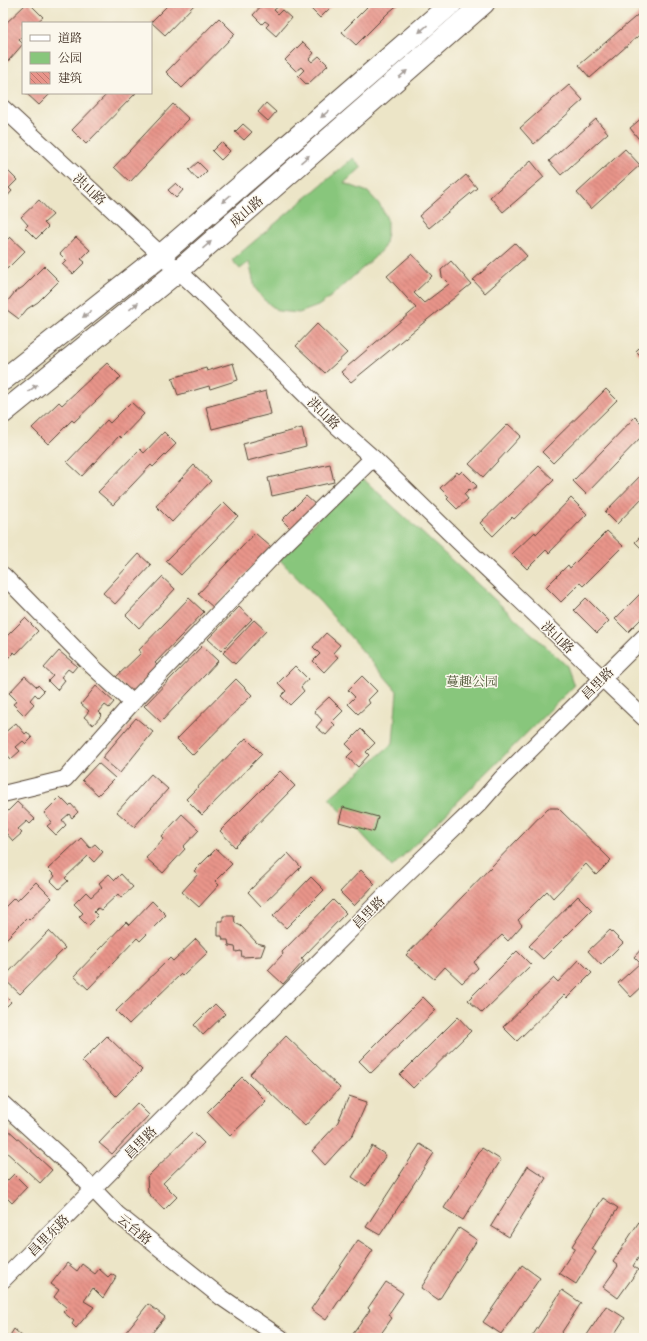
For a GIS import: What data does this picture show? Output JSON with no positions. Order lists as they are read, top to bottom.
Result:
{
  "streets": {
    "main road": ["成山路"],
    "street": [
      "洪山路",
      "昌里路",
      "云台路",
      "昌里东路"
    ]
  },
  "crossings": [
    ["洪山路", "成山路"],
    ["洪山路", "昌里路"],
    ["昌里路", "云台路"],
    ["昌里路", "昌里东路"],
    ["云台路", "昌里东路"]
  ],
  "parks": ["蔓趣公园"],
  "legend": ["道路", "公园", "建筑"]
}
